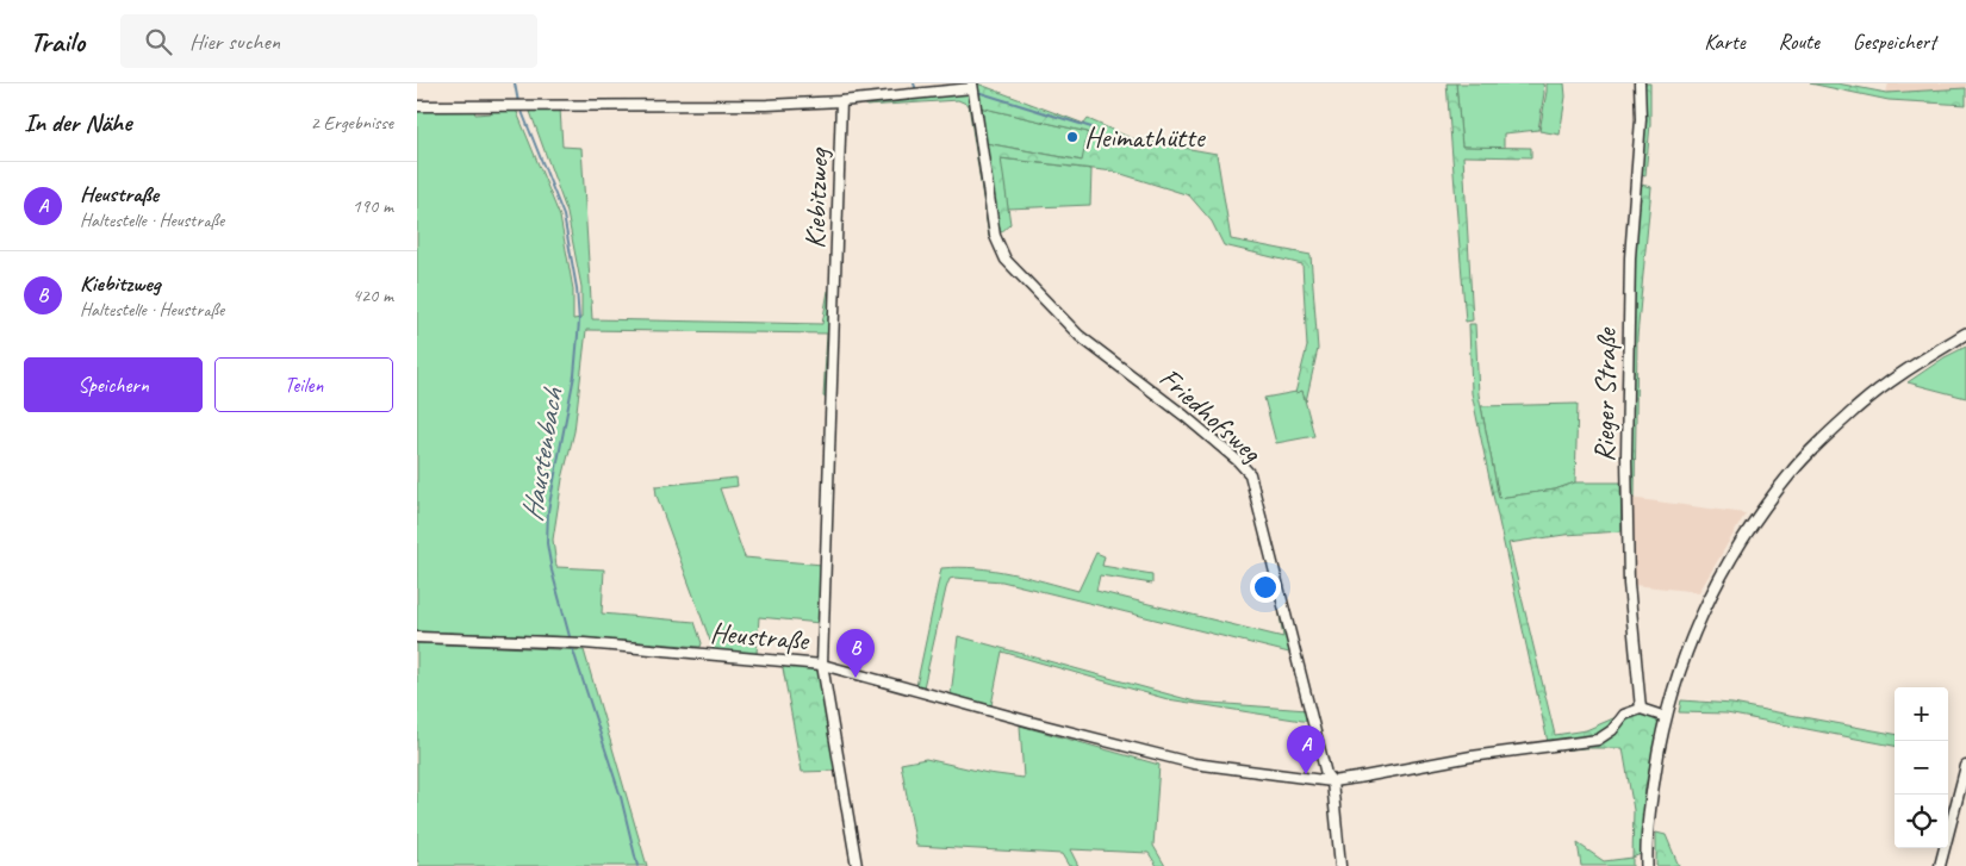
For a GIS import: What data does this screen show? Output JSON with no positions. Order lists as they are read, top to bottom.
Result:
{
  "streets": {
    "street": [
      "Kiebitzweg",
      "Rieger Straße",
      "Friedhofsweg",
      "Heustraße"
    ]
  },
  "crossings": [
    ["Kiebitzweg", "Heustraße"],
    ["Rieger Straße", "Heustraße"],
    ["Friedhofsweg", "Heustraße"]
  ],
  "water": ["Haustenbach"],
  "places": ["Heimathütte"],
  "page": {
    "header": "Trailo",
    "search": "Hier suchen",
    "nav": ["Karte", "Route", "Gespeichert"],
    "heading": ["In der Nähe", "2 Ergebnisse"],
    "list": [
      {
        "mark": "A",
        "name": "Heustraße",
        "note": "Haltestelle · Heustraße",
        "value": "190 m"
      },
      {
        "mark": "B",
        "name": "Kiebitzweg",
        "note": "Haltestelle · Heustraße",
        "value": "420 m"
      }
    ],
    "buttons": ["Speichern", "Teilen"],
    "pins": ["B", "A"],
    "map_buttons": ["+", "−"]
  }
}
